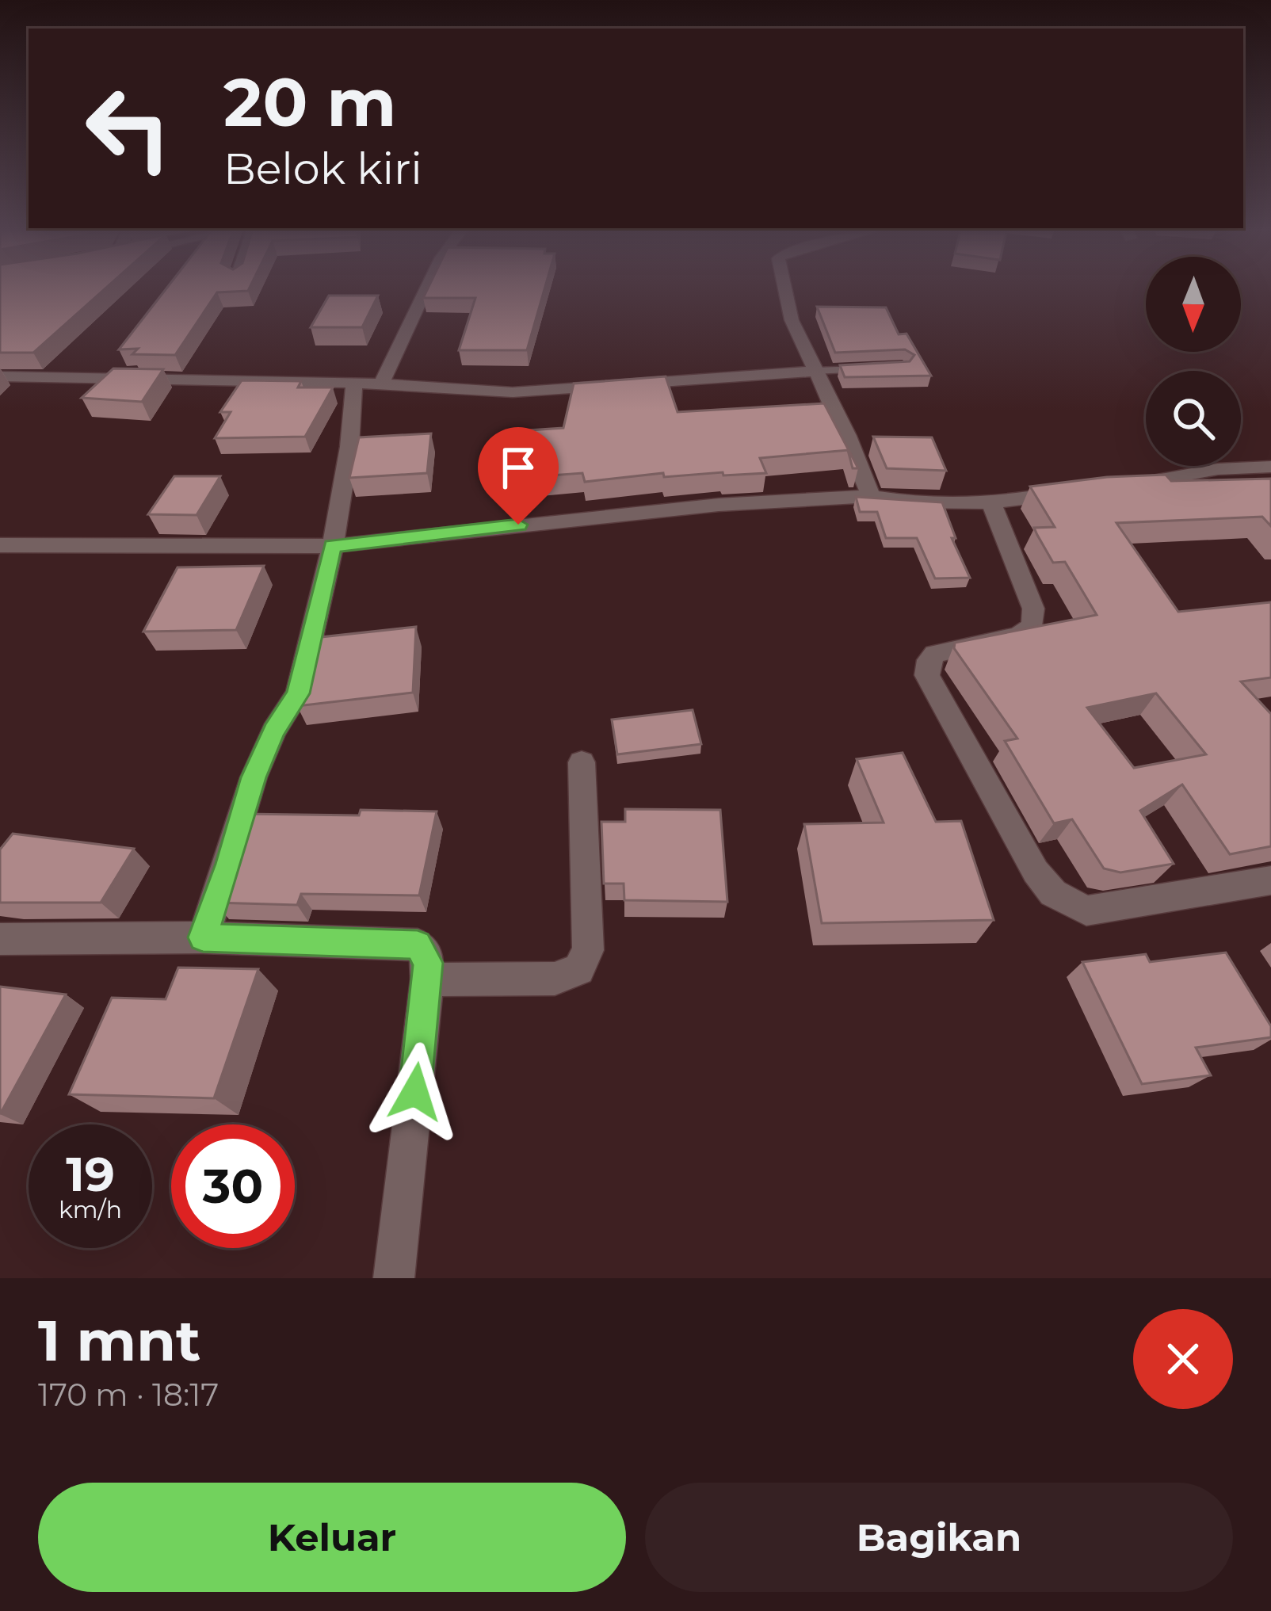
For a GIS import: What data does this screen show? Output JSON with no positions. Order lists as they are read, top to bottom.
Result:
{
  "north": "bottom",
  "page": {
    "turn": ["20 m", "Belok kiri"],
    "speed": "19 km/h",
    "limit": "30",
    "heading": ["1 mnt", "170 m · 18:17"],
    "buttons": ["Keluar", "Bagikan"]
  }
}
